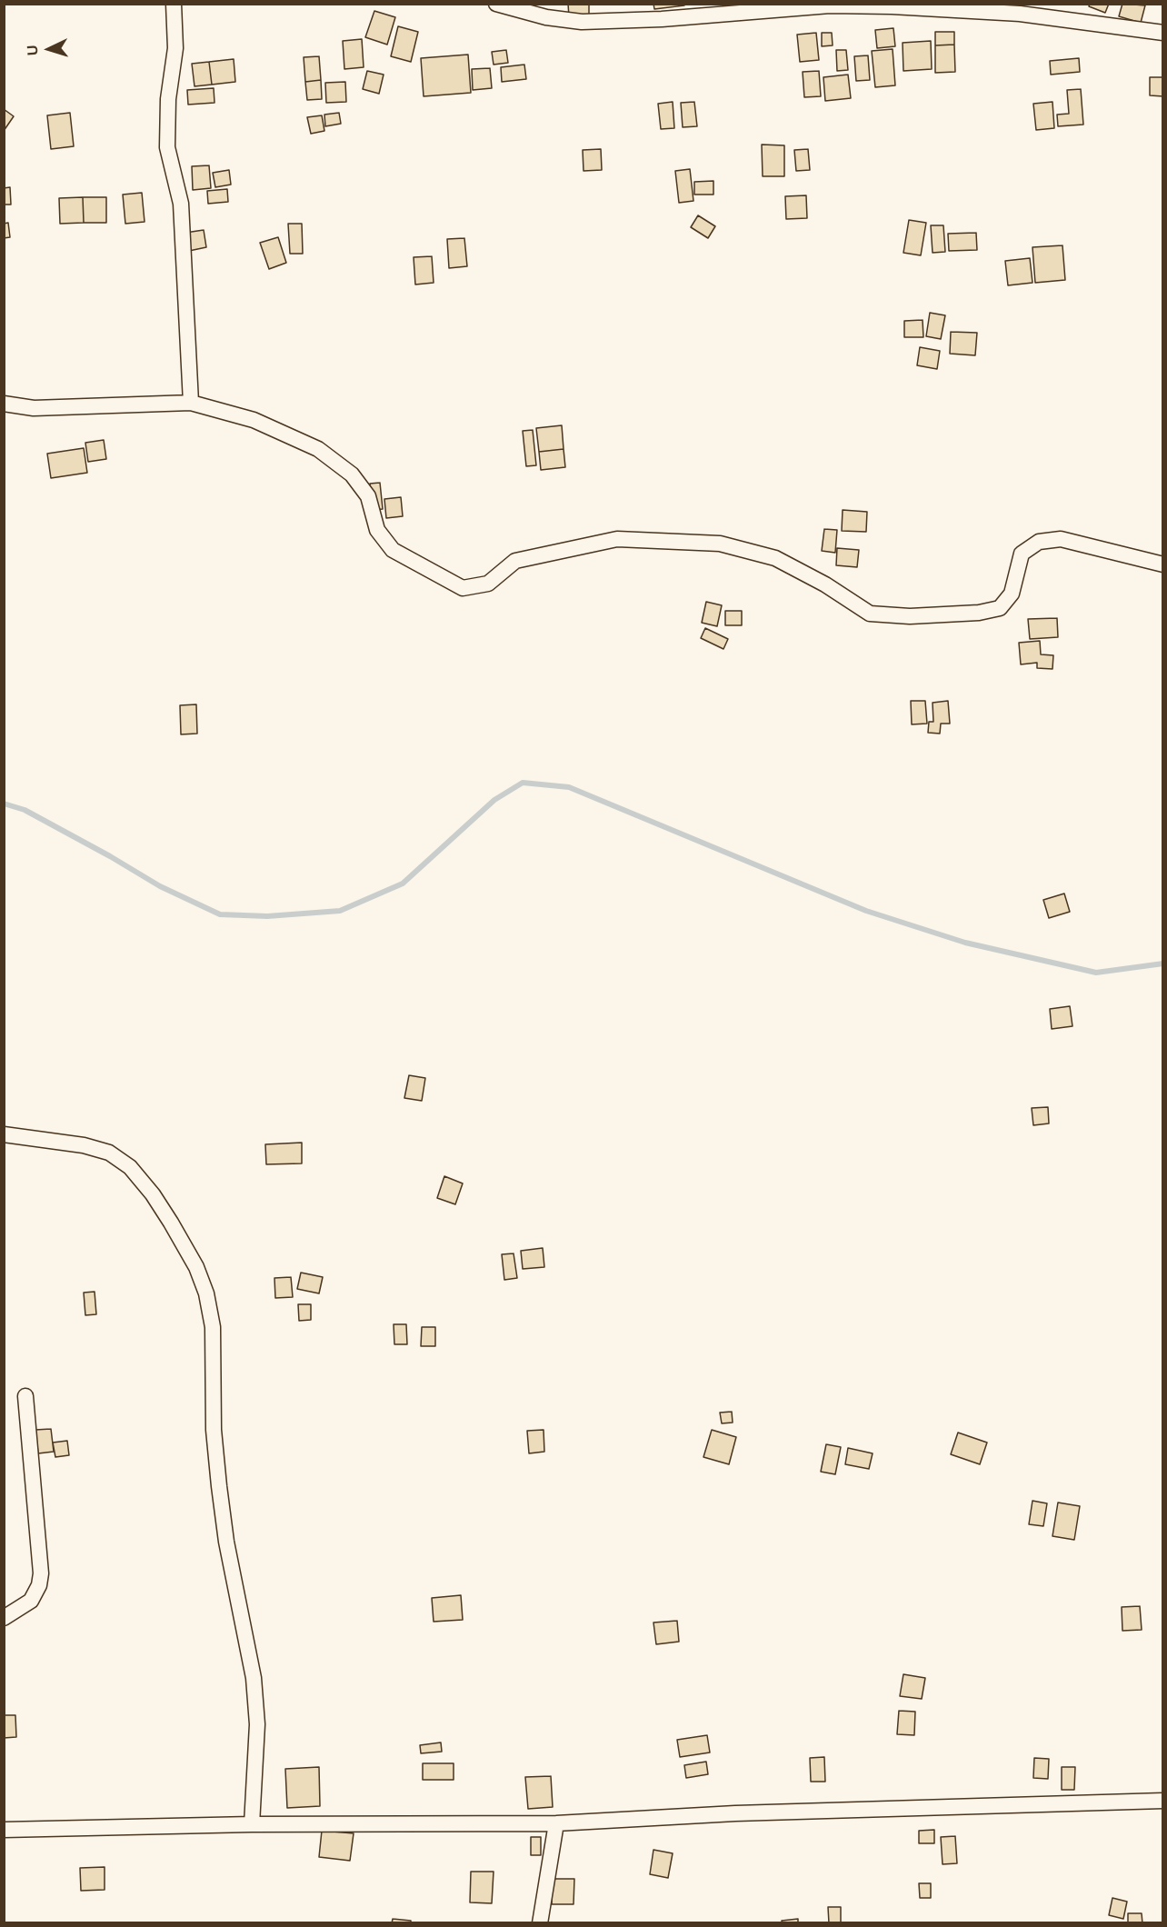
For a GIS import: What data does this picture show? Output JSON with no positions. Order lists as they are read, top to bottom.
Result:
{
  "north": "left"
}
